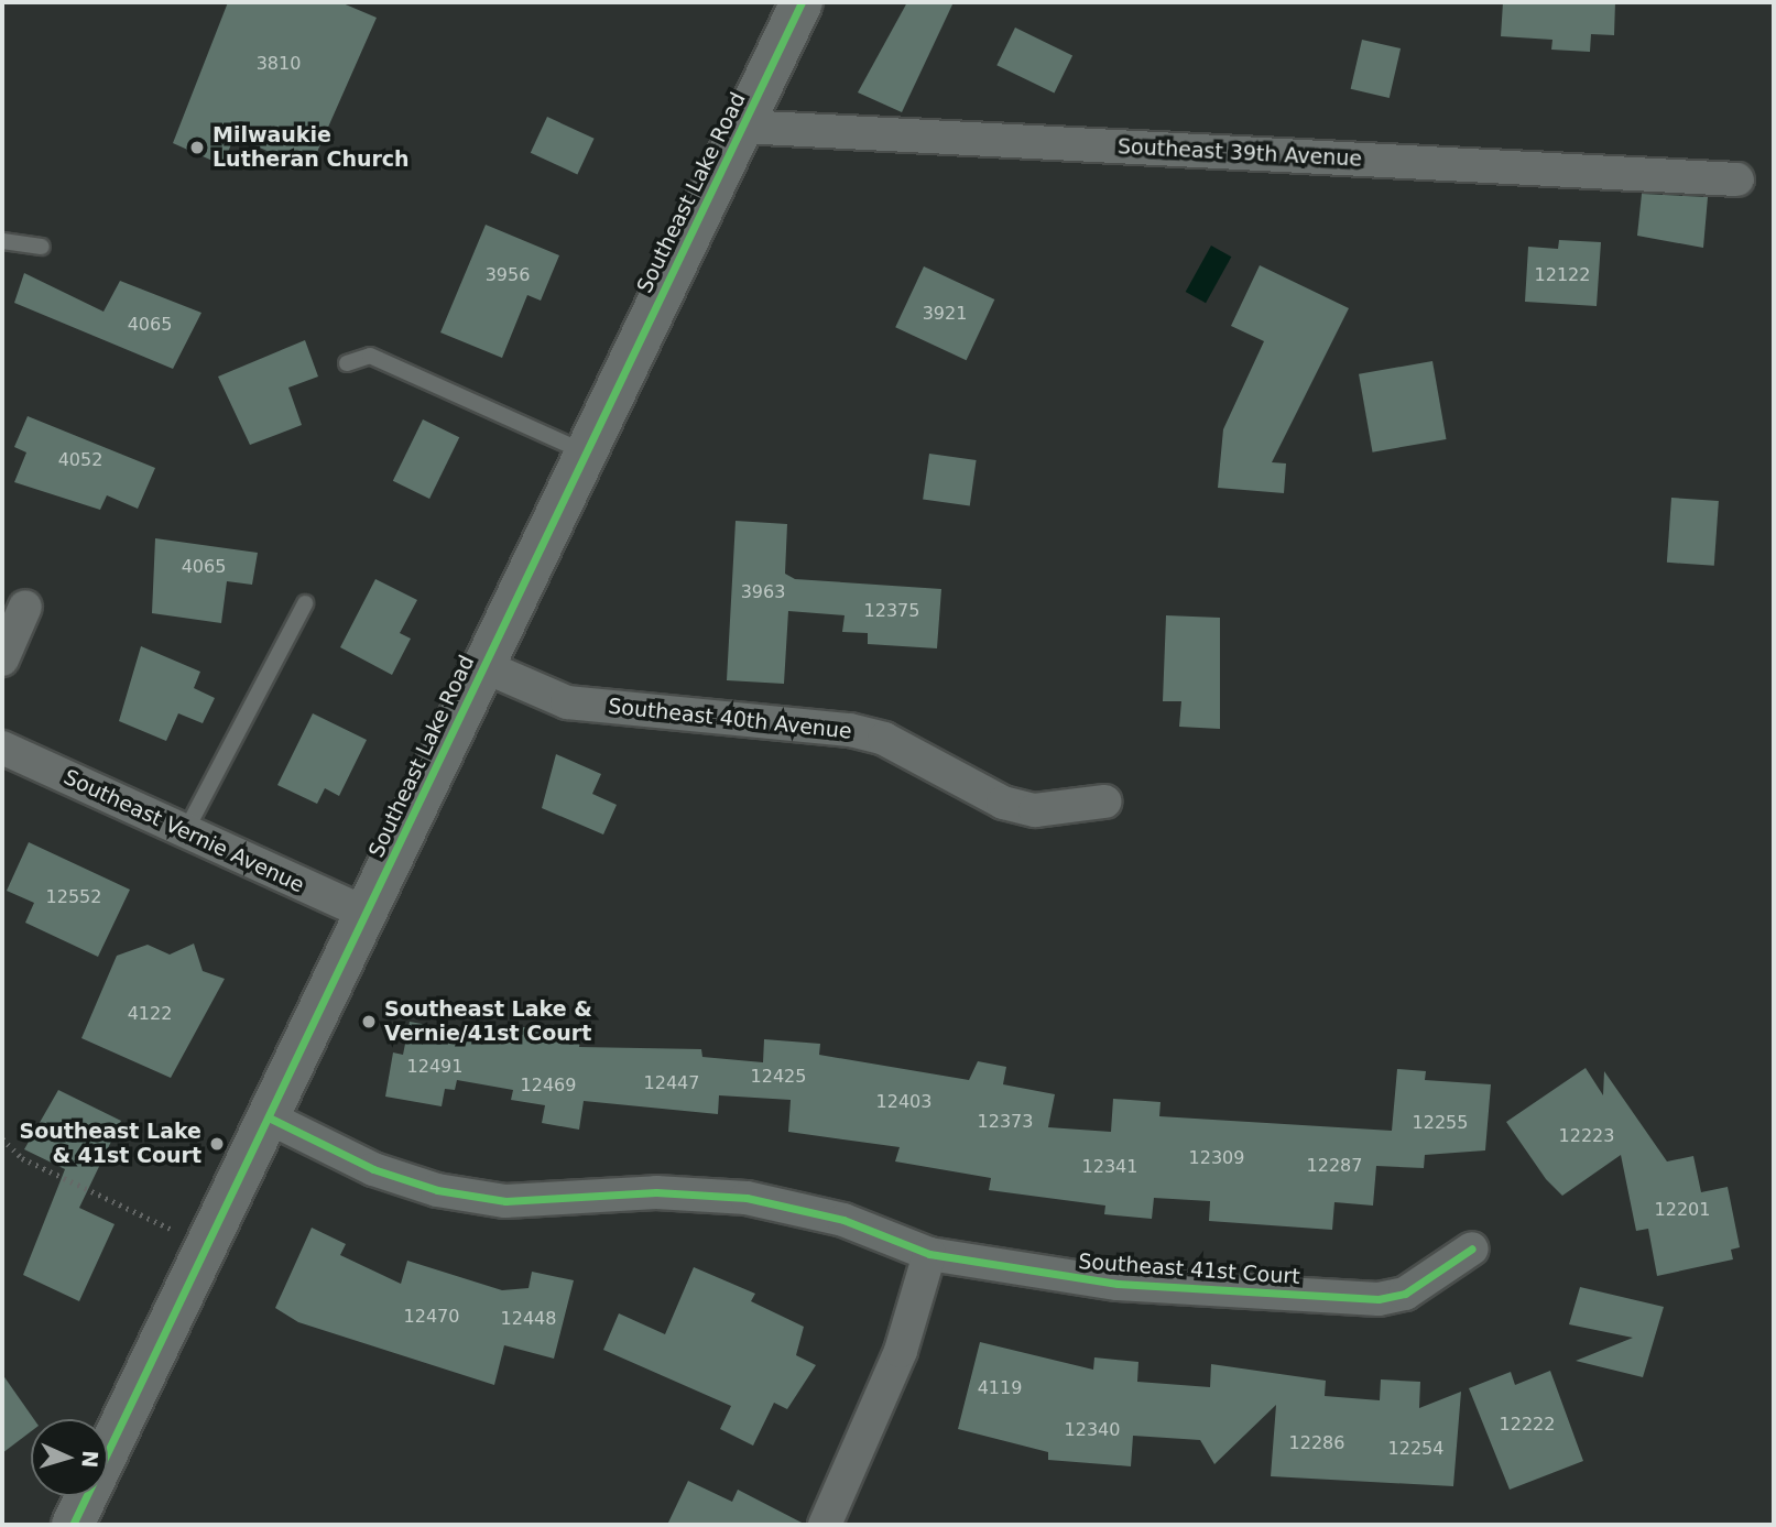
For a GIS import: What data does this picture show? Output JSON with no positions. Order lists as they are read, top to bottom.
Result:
{
  "streets": {
    "main road": ["Southeast Lake Road"],
    "street": [
      "Southeast 39th Avenue",
      "Southeast 40th Avenue",
      "Southeast Vernie Avenue",
      "Southeast 41st Court"
    ]
  },
  "crossings": [
    ["Southeast 39th Avenue", "Southeast Lake Road"],
    ["Southeast Lake Road", "Southeast 40th Avenue"],
    ["Southeast Lake Road", "Southeast Vernie Avenue"],
    ["Southeast Lake Road", "Southeast 41st Court"]
  ],
  "places": ["Milwaukie Lutheran Church", "Southeast Lake & Vernie/41st Court", "Southeast Lake & 41st Court"],
  "house_numbers": [
    "3810",
    "3956",
    "12122",
    "3921",
    "4065",
    "4052",
    "4065",
    "3963",
    "12375",
    "12552",
    "4122",
    "12491",
    "12425",
    "12447",
    "12469",
    "12403",
    "12373",
    "12255",
    "12223",
    "12309",
    "12287",
    "12341",
    "12201",
    "12470",
    "12448",
    "4119",
    "12222",
    "12340",
    "12286",
    "12254"
  ],
  "north": "right"
}
